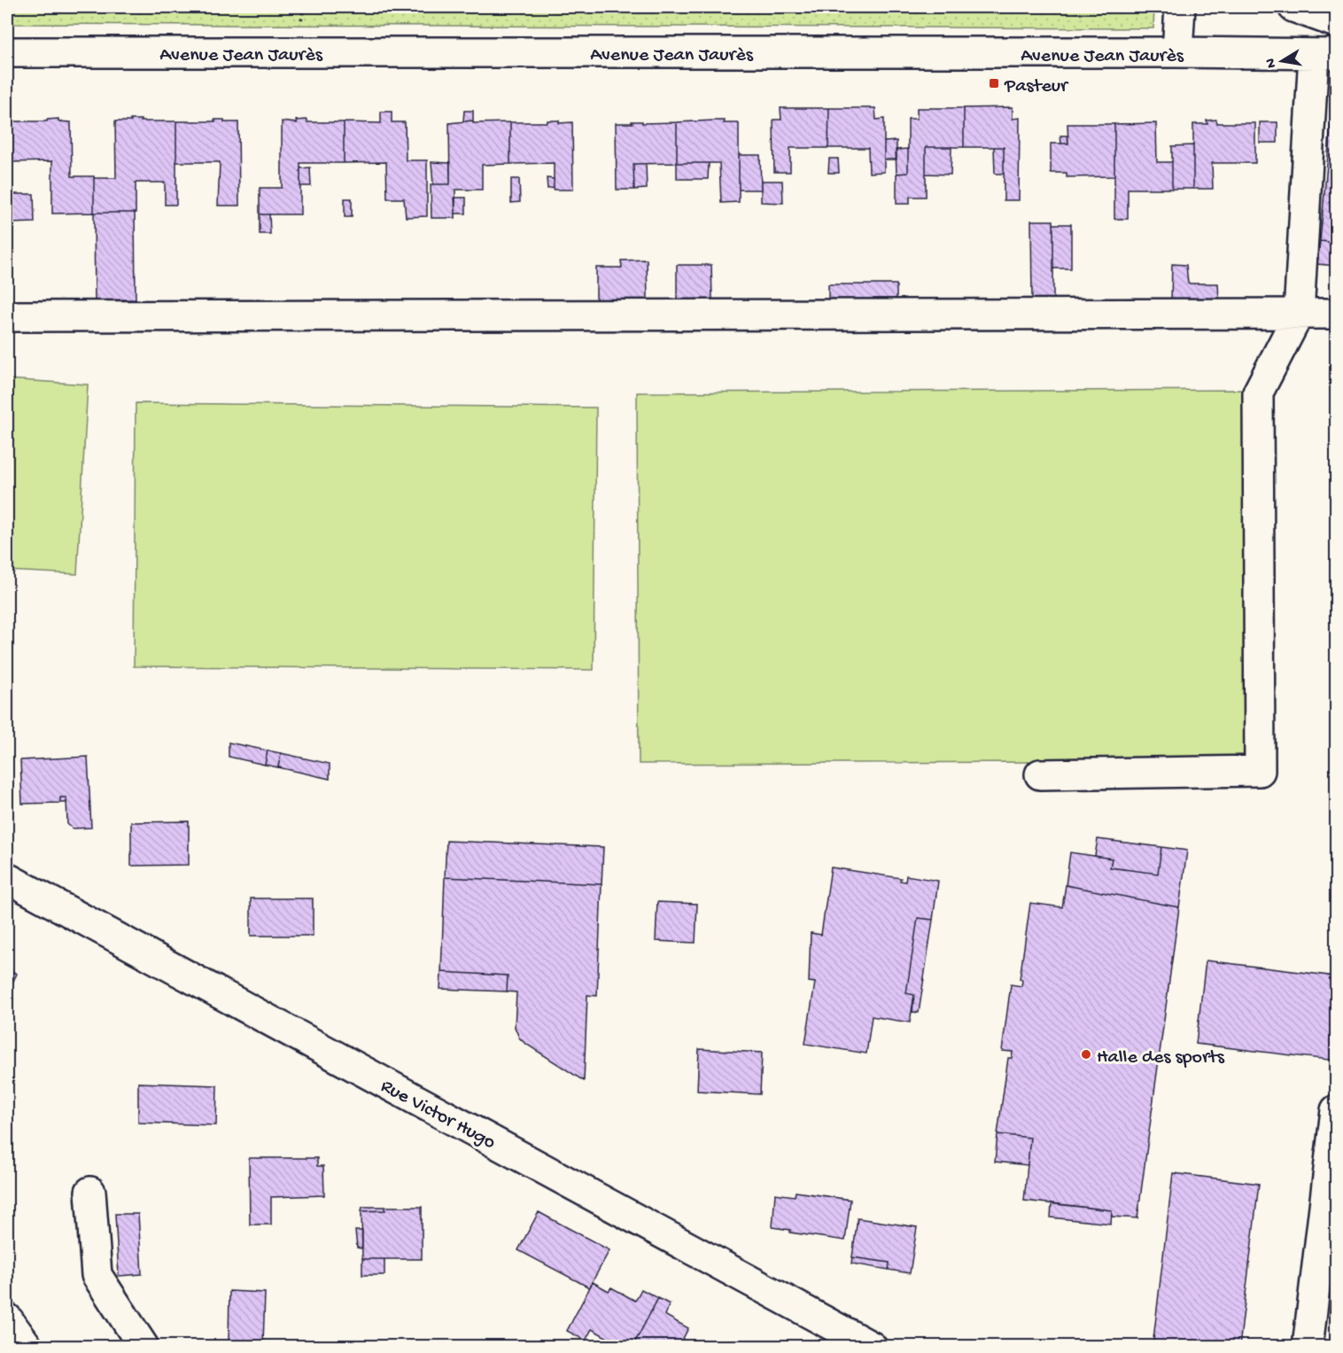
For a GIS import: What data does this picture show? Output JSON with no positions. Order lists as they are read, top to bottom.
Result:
{
  "streets": {
    "street": ["Avenue Jean Jaurès", "Rue Victor Hugo"]
  },
  "places": {
    "transit": ["Pasteur"],
    "other": ["Halle des sports"]
  },
  "north": "left"
}
